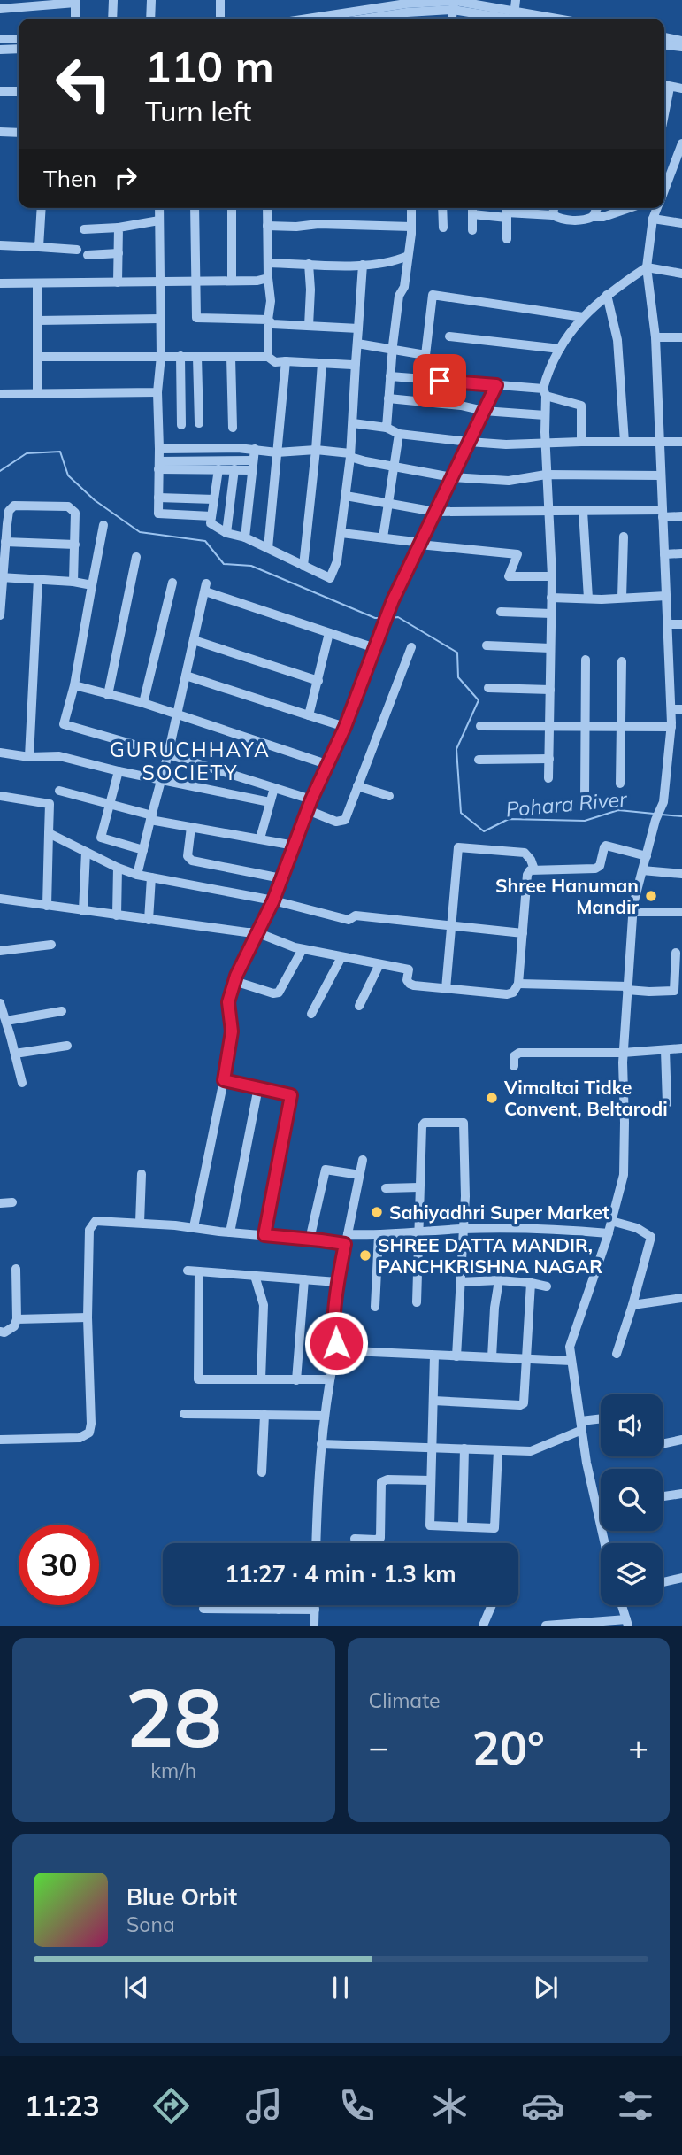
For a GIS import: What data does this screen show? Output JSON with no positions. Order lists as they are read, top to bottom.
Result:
{
  "districts": ["GURUCHHAYA SOCIETY"],
  "water": ["Pohara River"],
  "places": [
    "Shree Hanuman Mandir",
    "Vimaltai Tidke Convent, Beltarodi",
    "Sahiyadhri Super Market",
    "SHREE DATTA MANDIR, PANCHKRISHNA NAGAR"
  ],
  "page": {
    "turn": ["110 m", "Turn left"],
    "then": "Then",
    "limit": "30",
    "trip": "11:27 · 4 min · 1.3 km",
    "tile": [
      ["28", "km/h"],
      "Climate"
    ],
    "heat": ["−", "20°", "+"],
    "song": ["Blue Orbit", "Sona"],
    "tabs": "11:23"
  }
}
